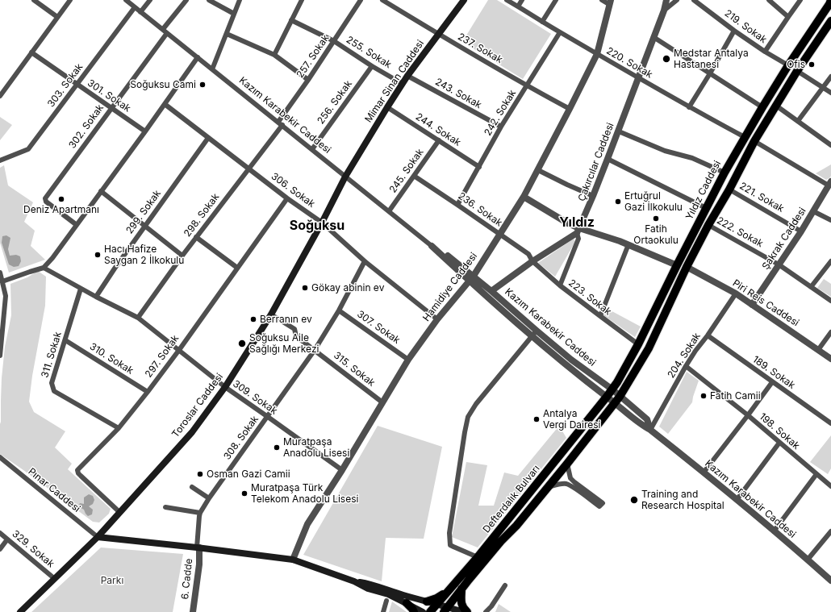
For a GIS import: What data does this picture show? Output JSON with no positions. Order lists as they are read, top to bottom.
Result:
{
  "streets": {
    "main road": [
      "Mimar Sinan Caddesi",
      "Yıldız Caddesi",
      "Toroslar Caddesi",
      "Defterdalık Bulvarı"
    ],
    "street": [
      "219. Sokak",
      "237. Sokak",
      "255. Sokak",
      "257. Sokak",
      "220. Sokak",
      "303. Sokak",
      "243. Sokak",
      "301. Sokak",
      "256. Sokak",
      "242. Sokak",
      "Kazım Karabekir Caddesi",
      "302. Sokak",
      "244. Sokak",
      "Çakırcılar Caddesi",
      "245. Sokak",
      "306. Sokak",
      "221. Sokak",
      "236. Sokak",
      "299. Sokak",
      "298. Sokak",
      "222. Sokak",
      "Şakrak Caddesi",
      "Hamidiye Caddesi",
      "223. Sokak",
      "Piri Reis Caddesi",
      "307. Sokak",
      "311. Sokak",
      "204. Sokak",
      "297. Sokak",
      "310. Sokak",
      "315. Sokak",
      "189. Sokak",
      "309. Sokak",
      "198. Sokak",
      "308. Sokak",
      "Pınar Caddesi",
      "329. Sokak",
      "6. Cadde"
    ]
  },
  "crossings": [
    ["219. Sokak", "Yıldız Caddesi"],
    ["237. Sokak", "Mimar Sinan Caddesi"],
    ["237. Sokak", "242. Sokak"],
    ["237. Sokak", "Hamidiye Caddesi"],
    ["255. Sokak", "257. Sokak"],
    ["255. Sokak", "Mimar Sinan Caddesi"],
    ["255. Sokak", "256. Sokak"],
    ["257. Sokak", "Kazım Karabekir Caddesi"],
    ["257. Sokak", "298. Sokak"],
    ["220. Sokak", "242. Sokak"],
    ["220. Sokak", "Çakırcılar Caddesi"],
    ["220. Sokak", "Yıldız Caddesi"],
    ["220. Sokak", "Hamidiye Caddesi"],
    ["Mimar Sinan Caddesi", "243. Sokak"],
    ["Mimar Sinan Caddesi", "Kazım Karabekir Caddesi"],
    ["Mimar Sinan Caddesi", "244. Sokak"],
    ["Mimar Sinan Caddesi", "Toroslar Caddesi"],
    ["303. Sokak", "301. Sokak"],
    ["303. Sokak", "Kazım Karabekir Caddesi"],
    ["243. Sokak", "242. Sokak"],
    ["301. Sokak", "302. Sokak"],
    ["256. Sokak", "Kazım Karabekir Caddesi"],
    ["242. Sokak", "244. Sokak"],
    ["242. Sokak", "236. Sokak"],
    ["Kazım Karabekir Caddesi", "302. Sokak"],
    ["Kazım Karabekir Caddesi", "245. Sokak"],
    ["Kazım Karabekir Caddesi", "Yıldız Caddesi"],
    ["Kazım Karabekir Caddesi", "298. Sokak"],
    ["Kazım Karabekir Caddesi", "Hamidiye Caddesi"],
    ["Kazım Karabekir Caddesi", "204. Sokak"],
    ["Kazım Karabekir Caddesi", "Toroslar Caddesi"],
    ["Kazım Karabekir Caddesi", "Defterdalık Bulvarı"],
    ["244. Sokak", "245. Sokak"],
    ["245. Sokak", "236. Sokak"],
    ["306. Sokak", "299. Sokak"],
    ["306. Sokak", "298. Sokak"],
    ["306. Sokak", "Hamidiye Caddesi"],
    ["306. Sokak", "297. Sokak"],
    ["306. Sokak", "Toroslar Caddesi"],
    ["306. Sokak", "308. Sokak"],
    ["Yıldız Caddesi", "221. Sokak"],
    ["Yıldız Caddesi", "222. Sokak"],
    ["Yıldız Caddesi", "223. Sokak"],
    ["Yıldız Caddesi", "Piri Reis Caddesi"],
    ["Yıldız Caddesi", "Defterdalık Bulvarı"],
    ["221. Sokak", "Şakrak Caddesi"],
    ["236. Sokak", "Hamidiye Caddesi"],
    ["236. Sokak", "223. Sokak"],
    ["299. Sokak", "309. Sokak"],
    ["298. Sokak", "309. Sokak"],
    ["222. Sokak", "Şakrak Caddesi"],
    ["Şakrak Caddesi", "Piri Reis Caddesi"],
    ["Hamidiye Caddesi", "307. Sokak"],
    ["Hamidiye Caddesi", "315. Sokak"],
    ["Hamidiye Caddesi", "309. Sokak"],
    ["Piri Reis Caddesi", "204. Sokak"],
    ["307. Sokak", "308. Sokak"],
    ["311. Sokak", "297. Sokak"],
    ["311. Sokak", "310. Sokak"],
    ["311. Sokak", "309. Sokak"],
    ["204. Sokak", "189. Sokak"],
    ["204. Sokak", "198. Sokak"],
    ["297. Sokak", "310. Sokak"],
    ["297. Sokak", "309. Sokak"],
    ["297. Sokak", "Toroslar Caddesi"],
    ["315. Sokak", "Toroslar Caddesi"],
    ["315. Sokak", "308. Sokak"],
    ["309. Sokak", "Toroslar Caddesi"],
    ["309. Sokak", "308. Sokak"],
    ["Toroslar Caddesi", "Pınar Caddesi"],
    ["Toroslar Caddesi", "329. Sokak"],
    ["308. Sokak", "6. Cadde"]
  ],
  "districts": ["Yıldız", "Soğuksu"],
  "parks": ["Parkı"],
  "places": [
    "Medstar Antalya Hastanesi",
    "Ofis",
    "Soğuksu Cami",
    "Deniz Apartmanı",
    "Ertuğrul Gazi İlkokulu",
    "Fatih Ortaokulu",
    "Hacı Hafize Saygan 2 İlkokulu",
    "Gökay abinin ev",
    "Berranın ev",
    "Soğuksu Aile Sağlığı Merkezi",
    "Fatih Camii",
    "Antalya Vergi Dairesi",
    "Muratpaşa Anadolu Lisesi",
    "Osman Gazi Camii",
    "Muratpaşa Türk Telekom Anadolu Lisesi",
    "Training and Research Hospital"
  ]
}
